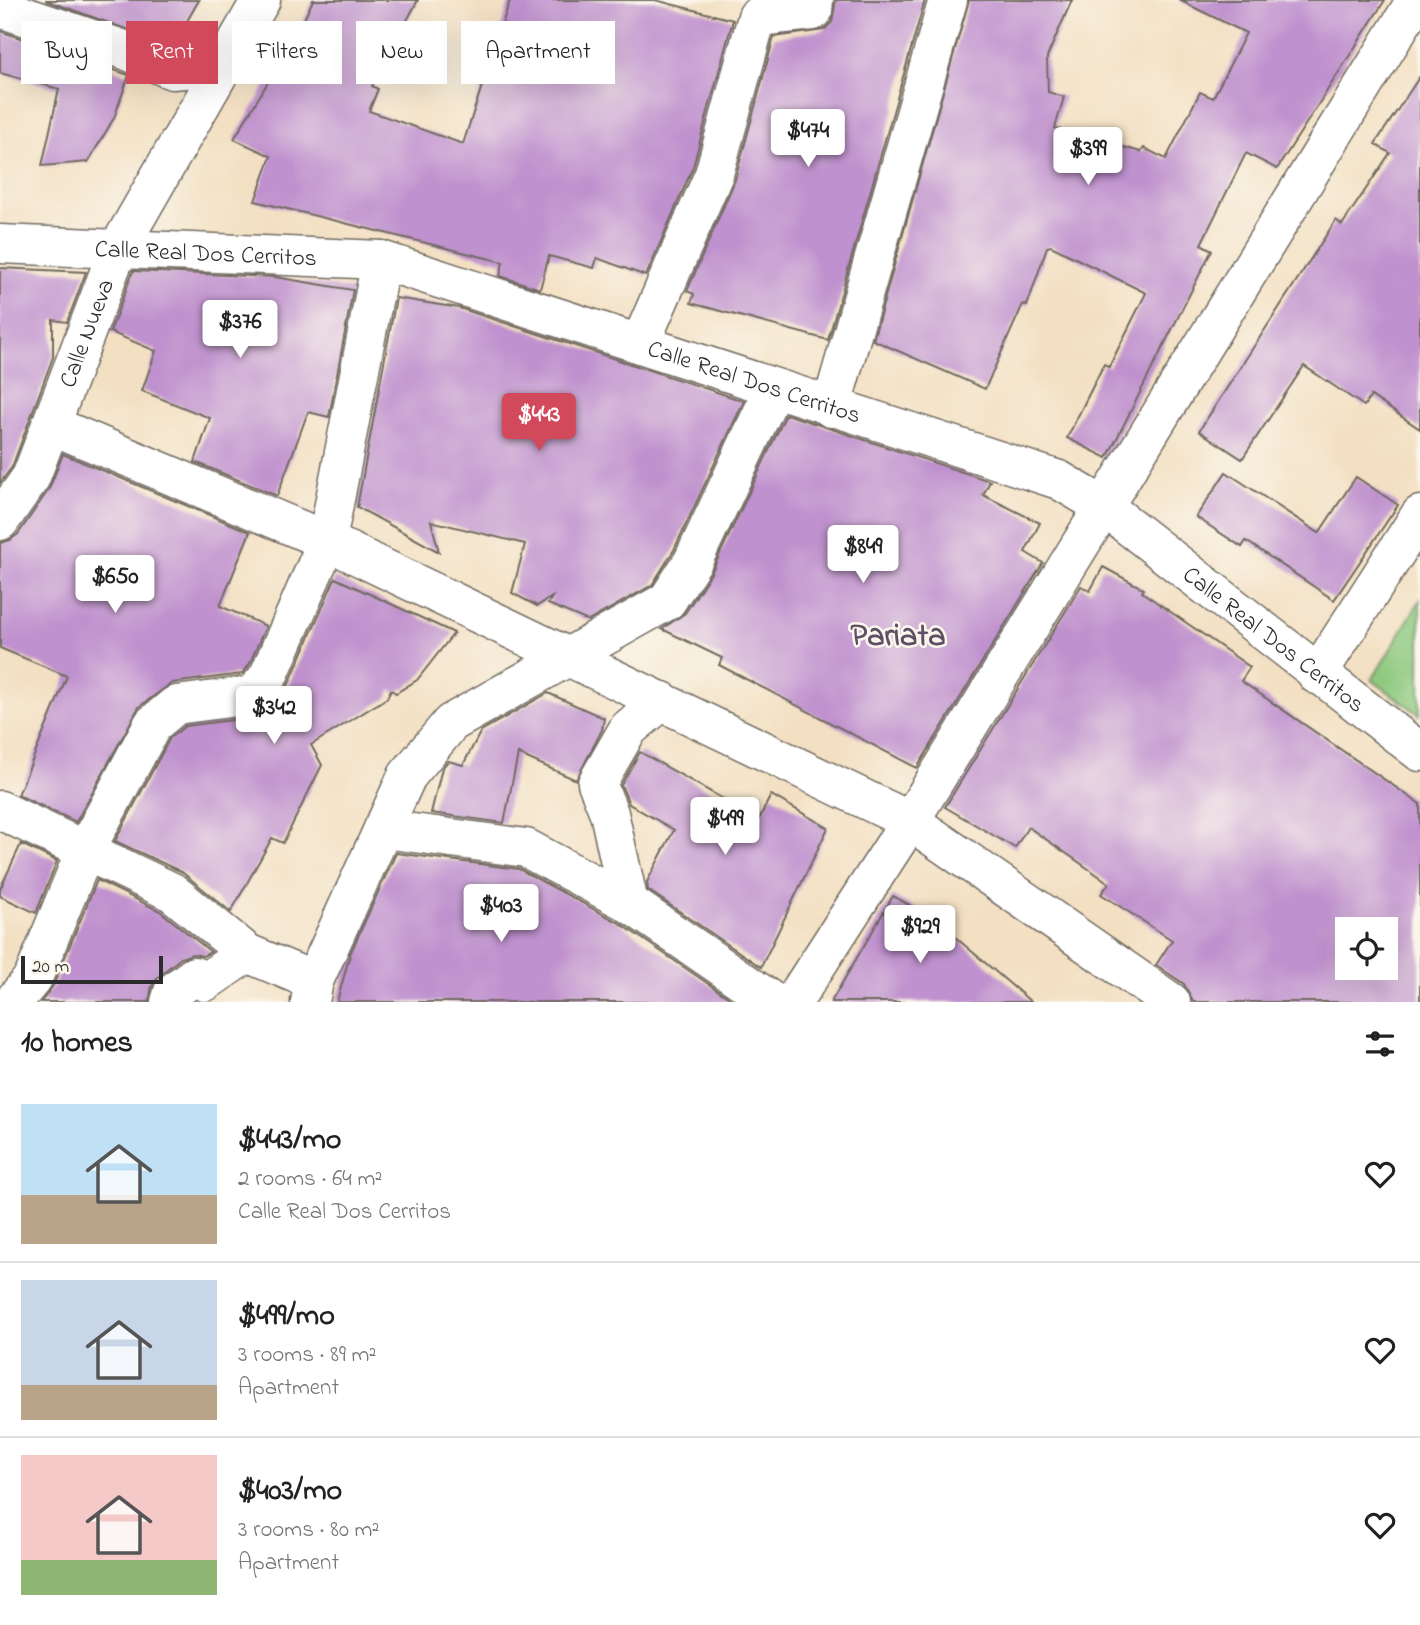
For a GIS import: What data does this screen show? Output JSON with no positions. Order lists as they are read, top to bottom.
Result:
{
  "streets": {
    "street": ["Calle Real Dos Cerritos", "Calle Nueva"]
  },
  "crossings": [
    ["Calle Real Dos Cerritos", "Calle Nueva"]
  ],
  "districts": ["Pariata"],
  "scale_bar": "20 m",
  "page": {
    "chip": [
      "Buy",
      "Rent",
      "Filters",
      "New",
      "Apartment"
    ],
    "price": [
      "$474",
      "$399",
      "$376",
      "$443",
      "$849",
      "$650",
      "$342",
      "$499",
      "$403",
      "$929"
    ],
    "scale": "20 m",
    "heading": "10 homes",
    "list": [
      {
        "name": "$443/mo",
        "note": "2 rooms · 64 m² · Calle Real Dos Cerritos"
      },
      {
        "name": "$499/mo",
        "note": "3 rooms · 89 m² · Apartment"
      },
      {
        "name": "$403/mo",
        "note": "3 rooms · 80 m² · Apartment"
      }
    ]
  }
}
